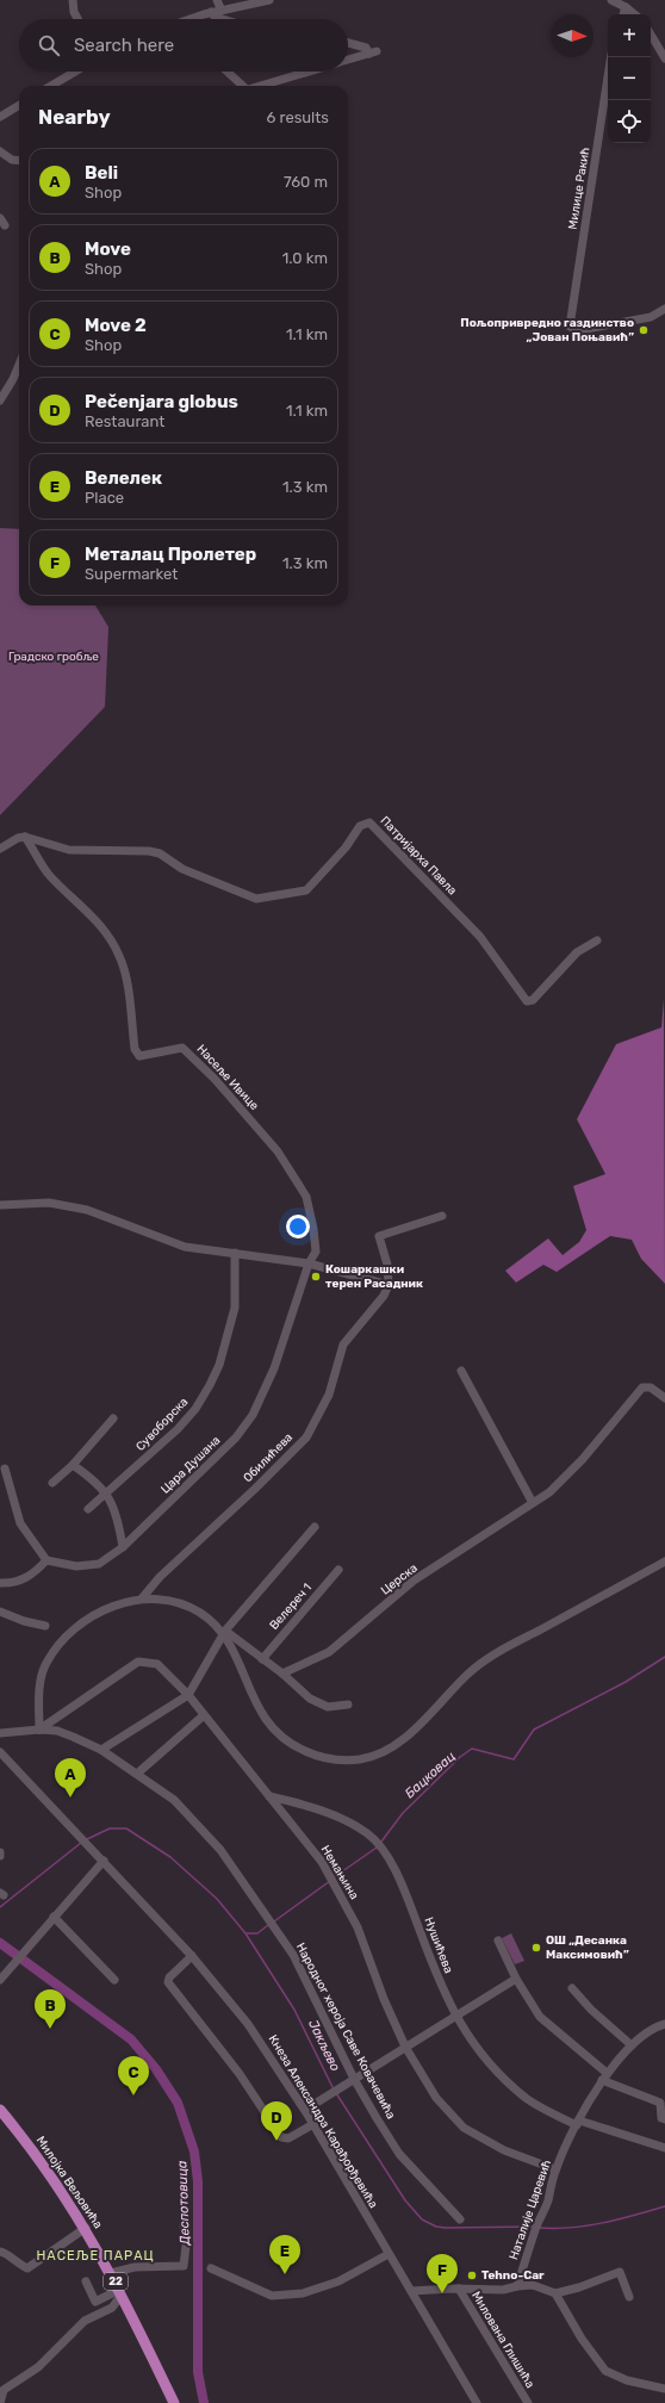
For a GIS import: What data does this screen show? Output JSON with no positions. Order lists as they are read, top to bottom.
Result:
{
  "streets": {
    "main road": ["Милојка Вељовића", "22"],
    "street": [
      "Милице Ракић",
      "Патријарха Павла",
      "Насеље Ивице",
      "Сувоборска",
      "Обилићева",
      "Цара Душана",
      "Церска",
      "Велереч 1",
      "Немањина",
      "Нушићева",
      "Народног хероја Саве Ковачевића",
      "Кнеза Александра Карађорђевића",
      "Наталије Царевић",
      "Милована Глишића"
    ]
  },
  "crossings": [
    ["Патријарха Павла", "Насеље Ивице"],
    ["Насеље Ивице", "Цара Душана"],
    ["Немањина", "Нушићева"],
    ["Немањина", "Народног хероја Саве Ковачевића"],
    ["Немањина", "Наталије Царевић"],
    ["Нушићева", "Наталије Царевић"]
  ],
  "districts": ["НАСЕЉЕ ПАРАЦ"],
  "water": ["Бацковац", "Јакљево", "Деспотовица"],
  "parks": ["Градско гробље"],
  "places": [
    "Пољопривредно газдинство „Јован Поњавић”",
    "Кошаркашки терен Расадник",
    "ОШ „Десанка Максимовић”",
    "Tehno-Car"
  ],
  "north": "right",
  "page": {
    "map_buttons": ["+", "−"],
    "search": "Search here",
    "heading": ["Nearby", "6 results"],
    "list": [
      {
        "mark": "A",
        "name": "Beli",
        "note": "Shop",
        "value": "760 m"
      },
      {
        "mark": "B",
        "name": "Move",
        "note": "Shop",
        "value": "1.0 km"
      },
      {
        "mark": "C",
        "name": "Move 2",
        "note": "Shop",
        "value": "1.1 km"
      },
      {
        "mark": "D",
        "name": "Pečenjara globus",
        "note": "Restaurant",
        "value": "1.1 km"
      },
      {
        "mark": "E",
        "name": "Велелек",
        "note": "Place",
        "value": "1.3 km"
      },
      {
        "mark": "F",
        "name": "Металац Пролетер",
        "note": "Supermarket",
        "value": "1.3 km"
      }
    ],
    "pins": [
      "A",
      "B",
      "C",
      "D",
      "E",
      "F"
    ]
  }
}
